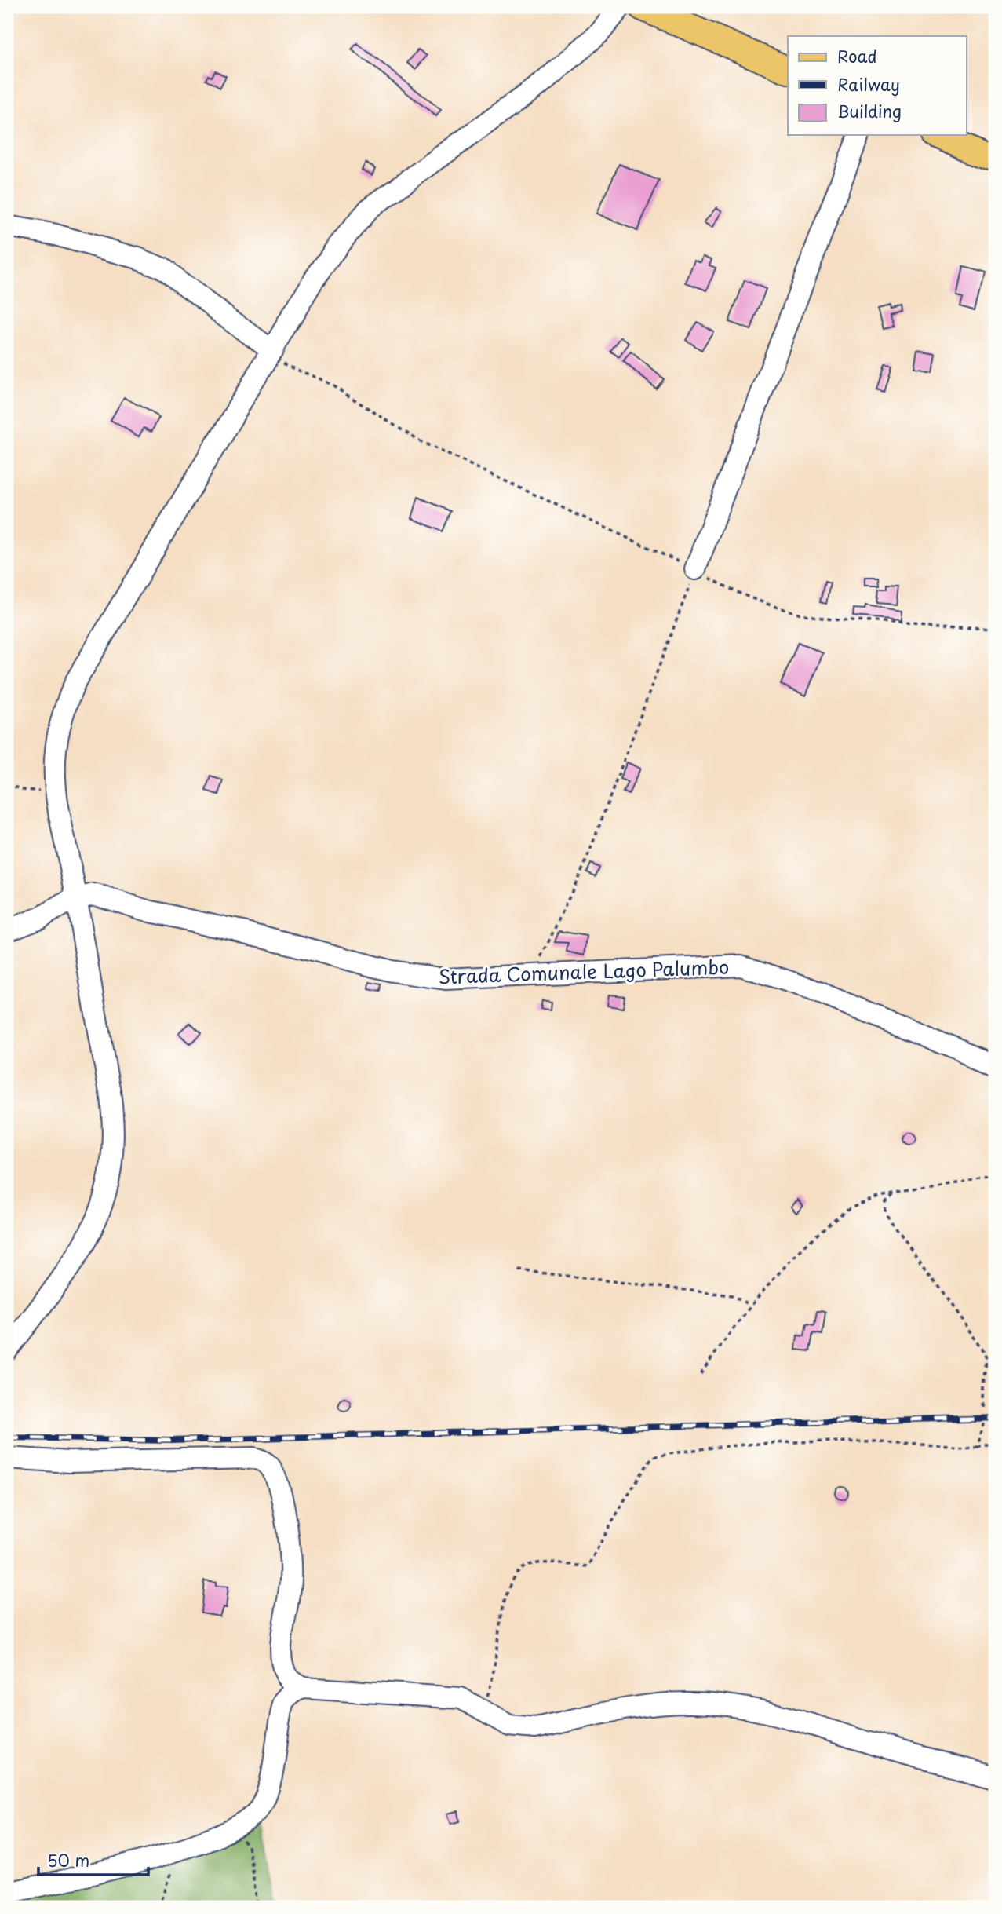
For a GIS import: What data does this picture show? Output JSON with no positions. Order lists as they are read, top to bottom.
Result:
{
  "streets": {
    "street": ["Strada Comunale Lago Palumbo"]
  },
  "legend": ["Road", "Railway", "Building"],
  "scale_bar": "50 m"
}
